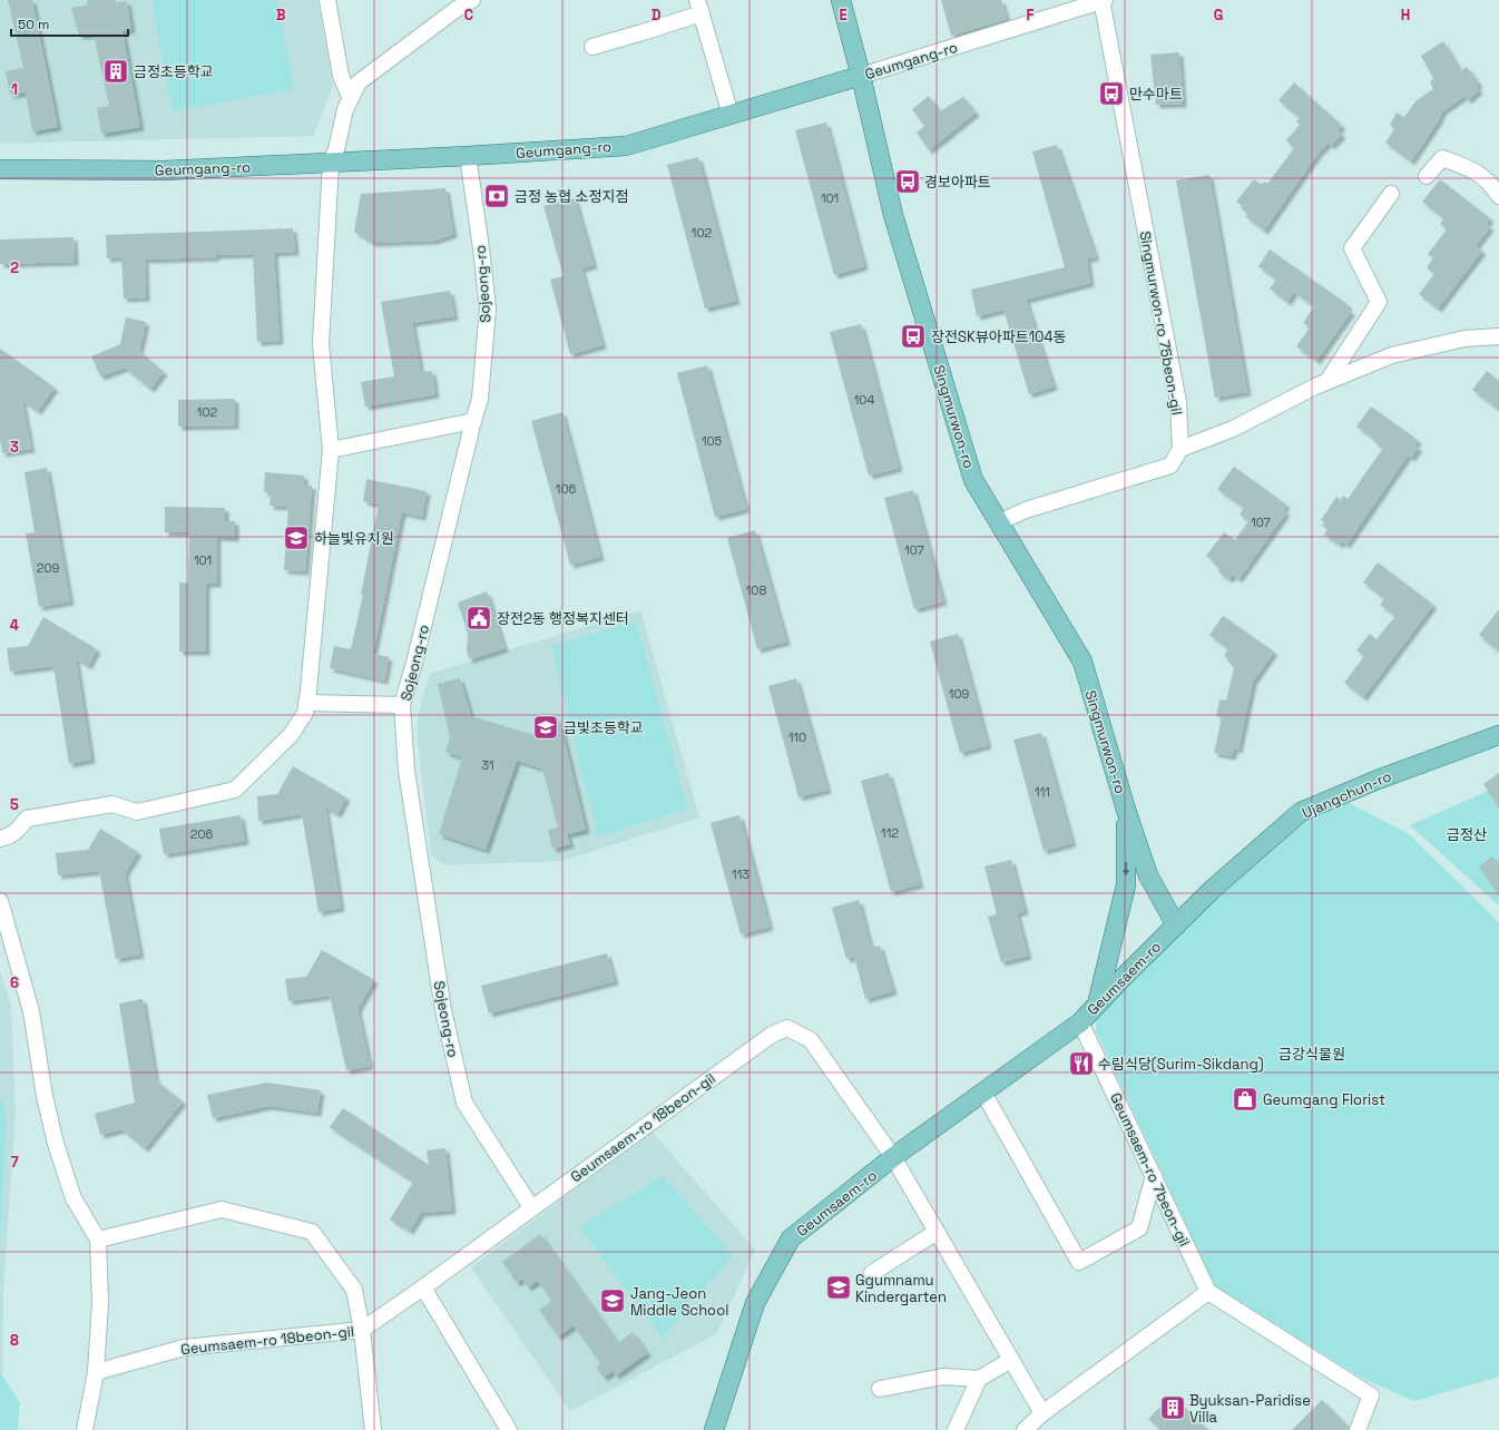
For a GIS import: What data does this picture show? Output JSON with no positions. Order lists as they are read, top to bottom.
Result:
{
  "streets": {
    "main road": [
      "Geumgang-ro",
      "Singmurwon-ro",
      "Ujangchun-ro",
      "Geumsaem-ro"
    ],
    "street": [
      "Sojeong-ro",
      "Singmurwon-ro 75beon-gil",
      "Geumsaem-ro 18beon-gil",
      "Geumsaem-ro 7beon-gil"
    ]
  },
  "crossings": [
    ["Geumgang-ro", "Sojeong-ro"],
    ["Geumgang-ro", "Singmurwon-ro 75beon-gil"],
    ["Geumgang-ro", "Singmurwon-ro"],
    ["Sojeong-ro", "Geumsaem-ro 18beon-gil"],
    ["Singmurwon-ro", "Ujangchun-ro"],
    ["Singmurwon-ro", "Geumsaem-ro"],
    ["Ujangchun-ro", "Geumsaem-ro"],
    ["Geumsaem-ro", "Geumsaem-ro 18beon-gil"],
    ["Geumsaem-ro", "Geumsaem-ro 7beon-gil"]
  ],
  "parks": ["금정산", "금강식물원"],
  "places": {
    "building": ["금정초등학교", "Byuksan-Paridise Villa"],
    "bus stop": ["만수마트", "경보아파트", "장전SK뷰아파트104동"],
    "bank": ["금정 농협 소정지점"],
    "school or university": [
      "하늘빛유치원",
      "금빛초등학교",
      "Ggumnamu Kindergarten",
      "Jang-Jeon Middle School"
    ],
    "public building": ["장전2동 행정복지센터"],
    "restaurant": ["수림식당(Surim-Sikdang)"],
    "shop": ["Geumgang Florist"]
  },
  "house_numbers": [
    "101",
    "102",
    "104",
    "102",
    "105",
    "106",
    "107",
    "107",
    "101",
    "209",
    "108",
    "109",
    "110",
    "31",
    "111",
    "112",
    "206",
    "113"
  ],
  "scale_bar": "50 m",
  "grid": {
    "columns": [
      "B",
      "C",
      "D",
      "E",
      "F",
      "G",
      "H"
    ],
    "rows": [
      "1",
      "2",
      "3",
      "4",
      "5",
      "6",
      "7",
      "8"
    ]
  }
}
